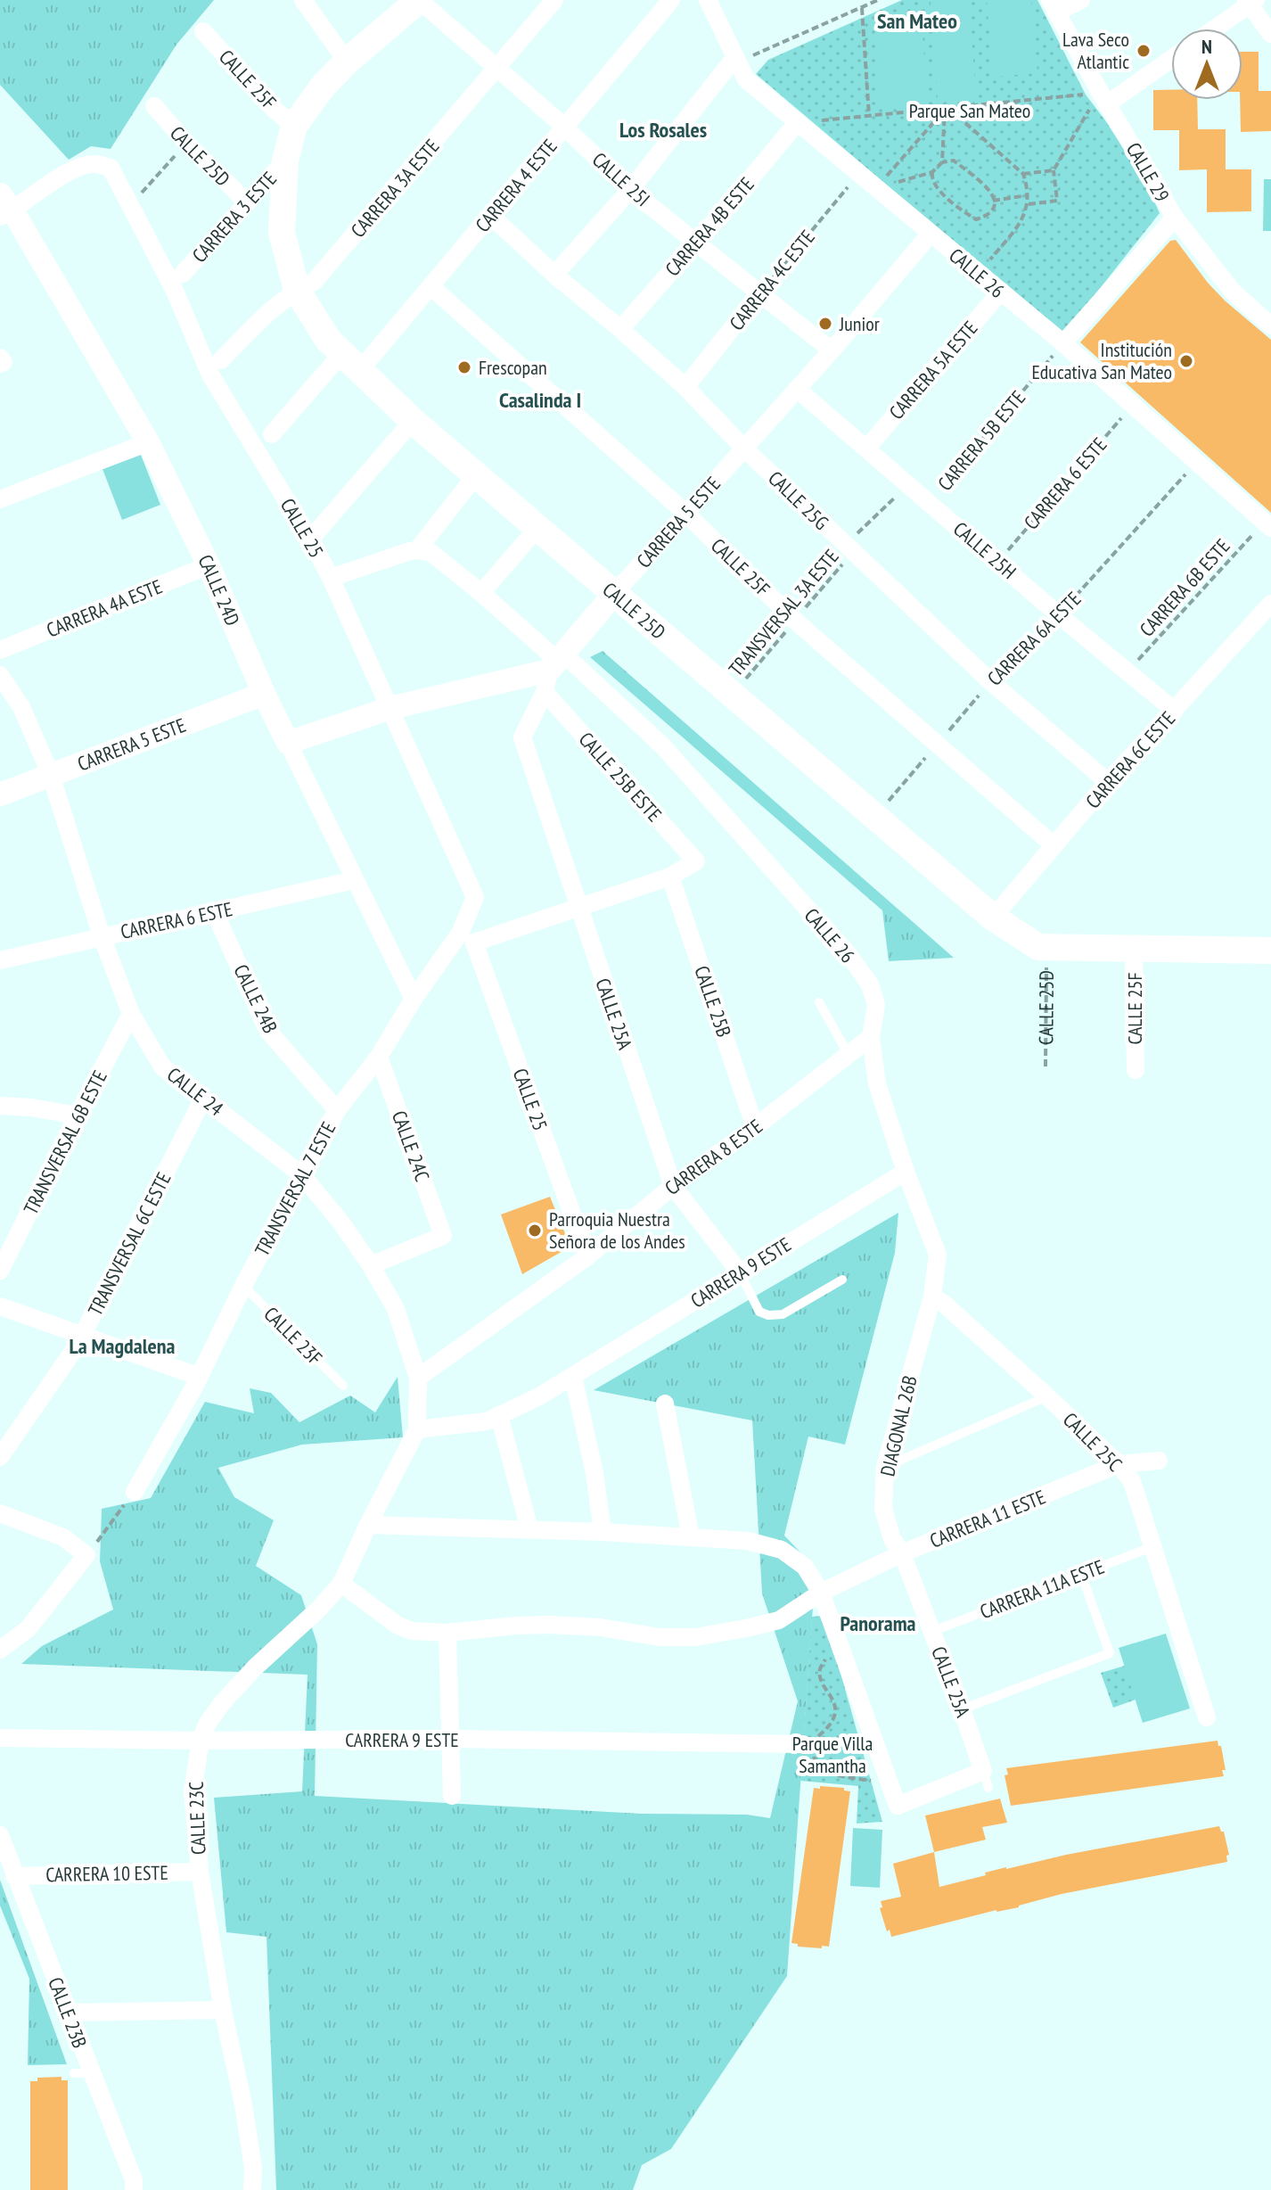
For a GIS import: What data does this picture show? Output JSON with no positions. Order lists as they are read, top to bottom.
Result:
{
  "streets": {
    "main road": ["CALLE 25D", "CARRERA 3 ESTE"],
    "street": [
      "CALLE 25F",
      "CALLE 29",
      "CALLE 25I",
      "CARRERA 4 ESTE",
      "CARRERA 3A ESTE",
      "CARRERA 4B ESTE",
      "CALLE 26",
      "CARRERA 4C ESTE",
      "CARRERA 5A ESTE",
      "CARRERA 6 ESTE",
      "CALLE 25G",
      "CARRERA 5 ESTE",
      "CALLE 25",
      "CALLE 25H",
      "CALLE 24D",
      "CARRERA 4A ESTE",
      "CARRERA 6C ESTE",
      "CALLE 25B ESTE",
      "CALLE 24B",
      "CALLE 25B",
      "CALLE 25A",
      "CALLE 24",
      "TRANSVERSAL 6B ESTE",
      "CALLE 24C",
      "CARRERA 8 ESTE",
      "TRANSVERSAL 7 ESTE",
      "TRANSVERSAL 6C ESTE",
      "CARRERA 9 ESTE",
      "DIAGONAL 26B",
      "CALLE 25C",
      "CARRERA 11 ESTE",
      "CALLE 23C",
      "CARRERA 10 ESTE",
      "CALLE 23B"
    ],
    "lane": ["CALLE 23F", "CARRERA 11A ESTE"],
    "path": [
      "CARRERA 5B ESTE",
      "CARRERA 6B ESTE",
      "TRANSVERSAL 3A ESTE",
      "CARRERA 6A ESTE"
    ]
  },
  "crossings": [
    ["CALLE 25F", "CARRERA 4 ESTE"],
    ["CALLE 25F", "CARRERA 3 ESTE"],
    ["CALLE 25F", "CARRERA 5 ESTE"],
    ["CALLE 25F", "TRANSVERSAL 3A ESTE"],
    ["CALLE 25F", "CARRERA 6A ESTE"],
    ["CALLE 25F", "CARRERA 6C ESTE"],
    ["CALLE 25D", "CARRERA 4 ESTE"],
    ["CALLE 25D", "CARRERA 3A ESTE"],
    ["CALLE 25D", "CARRERA 3 ESTE"],
    ["CALLE 25D", "CARRERA 5 ESTE"],
    ["CALLE 25D", "TRANSVERSAL 3A ESTE"],
    ["CALLE 25D", "CARRERA 6A ESTE"],
    ["CALLE 25D", "CARRERA 6C ESTE"],
    ["CALLE 25I", "CARRERA 4 ESTE"],
    ["CALLE 25I", "CARRERA 3A ESTE"],
    ["CALLE 25I", "CARRERA 3 ESTE"],
    ["CALLE 25I", "CARRERA 4B ESTE"],
    ["CALLE 25I", "CARRERA 4C ESTE"],
    ["CALLE 25I", "CARRERA 5 ESTE"],
    ["CARRERA 4 ESTE", "CALLE 25G"],
    ["CARRERA 4B ESTE", "CALLE 26"],
    ["CARRERA 4B ESTE", "CALLE 25G"],
    ["CALLE 26", "CARRERA 4C ESTE"],
    ["CALLE 26", "CARRERA 5A ESTE"],
    ["CALLE 26", "CARRERA 5B ESTE"],
    ["CALLE 26", "CARRERA 6 ESTE"],
    ["CALLE 26", "CARRERA 5 ESTE"],
    ["CALLE 26", "CARRERA 6B ESTE"],
    ["CALLE 26", "CARRERA 6A ESTE"],
    ["CALLE 26", "CALLE 25B ESTE"],
    ["CALLE 26", "CALLE 25A"],
    ["CALLE 26", "CARRERA 8 ESTE"],
    ["CALLE 26", "CARRERA 9 ESTE"],
    ["CALLE 26", "DIAGONAL 26B"],
    ["CALLE 26", "CALLE 25C"],
    ["CARRERA 4C ESTE", "CALLE 25G"],
    ["CARRERA 5A ESTE", "CALLE 25H"],
    ["CARRERA 5B ESTE", "CALLE 25H"],
    ["CARRERA 6 ESTE", "CALLE 25H"],
    ["CARRERA 6 ESTE", "CALLE 24D"],
    ["CARRERA 6 ESTE", "CALLE 24B"],
    ["CARRERA 6 ESTE", "CALLE 24"],
    ["CALLE 25G", "CARRERA 5 ESTE"],
    ["CALLE 25G", "TRANSVERSAL 3A ESTE"],
    ["CALLE 25G", "CARRERA 6A ESTE"],
    ["CALLE 25G", "CARRERA 6C ESTE"],
    ["CARRERA 5 ESTE", "CALLE 25H"],
    ["CARRERA 5 ESTE", "CALLE 24D"],
    ["CARRERA 5 ESTE", "CALLE 25B ESTE"],
    ["CARRERA 5 ESTE", "CALLE 25A"],
    ["CARRERA 5 ESTE", "CALLE 24"],
    ["CALLE 25", "CALLE 24D"],
    ["CALLE 25", "CARRERA 8 ESTE"],
    ["CALLE 25", "TRANSVERSAL 7 ESTE"],
    ["CALLE 25H", "CARRERA 6B ESTE"],
    ["CALLE 25H", "TRANSVERSAL 3A ESTE"],
    ["CALLE 25H", "CARRERA 6A ESTE"],
    ["CALLE 25H", "CARRERA 6C ESTE"],
    ["CALLE 24D", "CARRERA 4A ESTE"],
    ["CALLE 24D", "TRANSVERSAL 7 ESTE"],
    ["CALLE 25B ESTE", "CALLE 25B"],
    ["CALLE 25B ESTE", "CALLE 25A"],
    ["CALLE 24B", "TRANSVERSAL 7 ESTE"],
    ["CALLE 25B", "CARRERA 8 ESTE"],
    ["CALLE 25A", "CARRERA 8 ESTE"],
    ["CALLE 25A", "CARRERA 9 ESTE"],
    ["CALLE 25A", "DIAGONAL 26B"],
    ["CALLE 25A", "CARRERA 11 ESTE"],
    ["CALLE 25A", "CARRERA 11A ESTE"],
    ["CALLE 24", "TRANSVERSAL 6B ESTE"],
    ["CALLE 24", "CALLE 24C"],
    ["CALLE 24", "CARRERA 8 ESTE"],
    ["CALLE 24", "TRANSVERSAL 7 ESTE"],
    ["CALLE 24", "TRANSVERSAL 6C ESTE"],
    ["CALLE 24", "CARRERA 9 ESTE"],
    ["CALLE 24", "CALLE 23C"],
    ["CALLE 24C", "TRANSVERSAL 7 ESTE"],
    ["TRANSVERSAL 7 ESTE", "CALLE 23F"],
    ["CARRERA 9 ESTE", "CALLE 23C"],
    ["DIAGONAL 26B", "CALLE 25C"],
    ["DIAGONAL 26B", "CARRERA 11 ESTE"],
    ["CALLE 25C", "CARRERA 11 ESTE"],
    ["CALLE 25C", "CARRERA 11A ESTE"],
    ["CARRERA 11 ESTE", "CALLE 23C"],
    ["CALLE 23C", "CARRERA 10 ESTE"],
    ["CARRERA 10 ESTE", "CALLE 23B"]
  ],
  "districts": [
    "San Mateo",
    "Los Rosales",
    "Casalinda I",
    "La Magdalena",
    "Panorama"
  ],
  "parks": ["Parque San Mateo", "Parque Villa Samantha"],
  "places": [
    "Lava Seco Atlantic",
    "Junior",
    "Institución Educativa San Mateo",
    "Frescopan",
    "Parroquia Nuestra Señora de los Andes"
  ],
  "north": "top"
}
